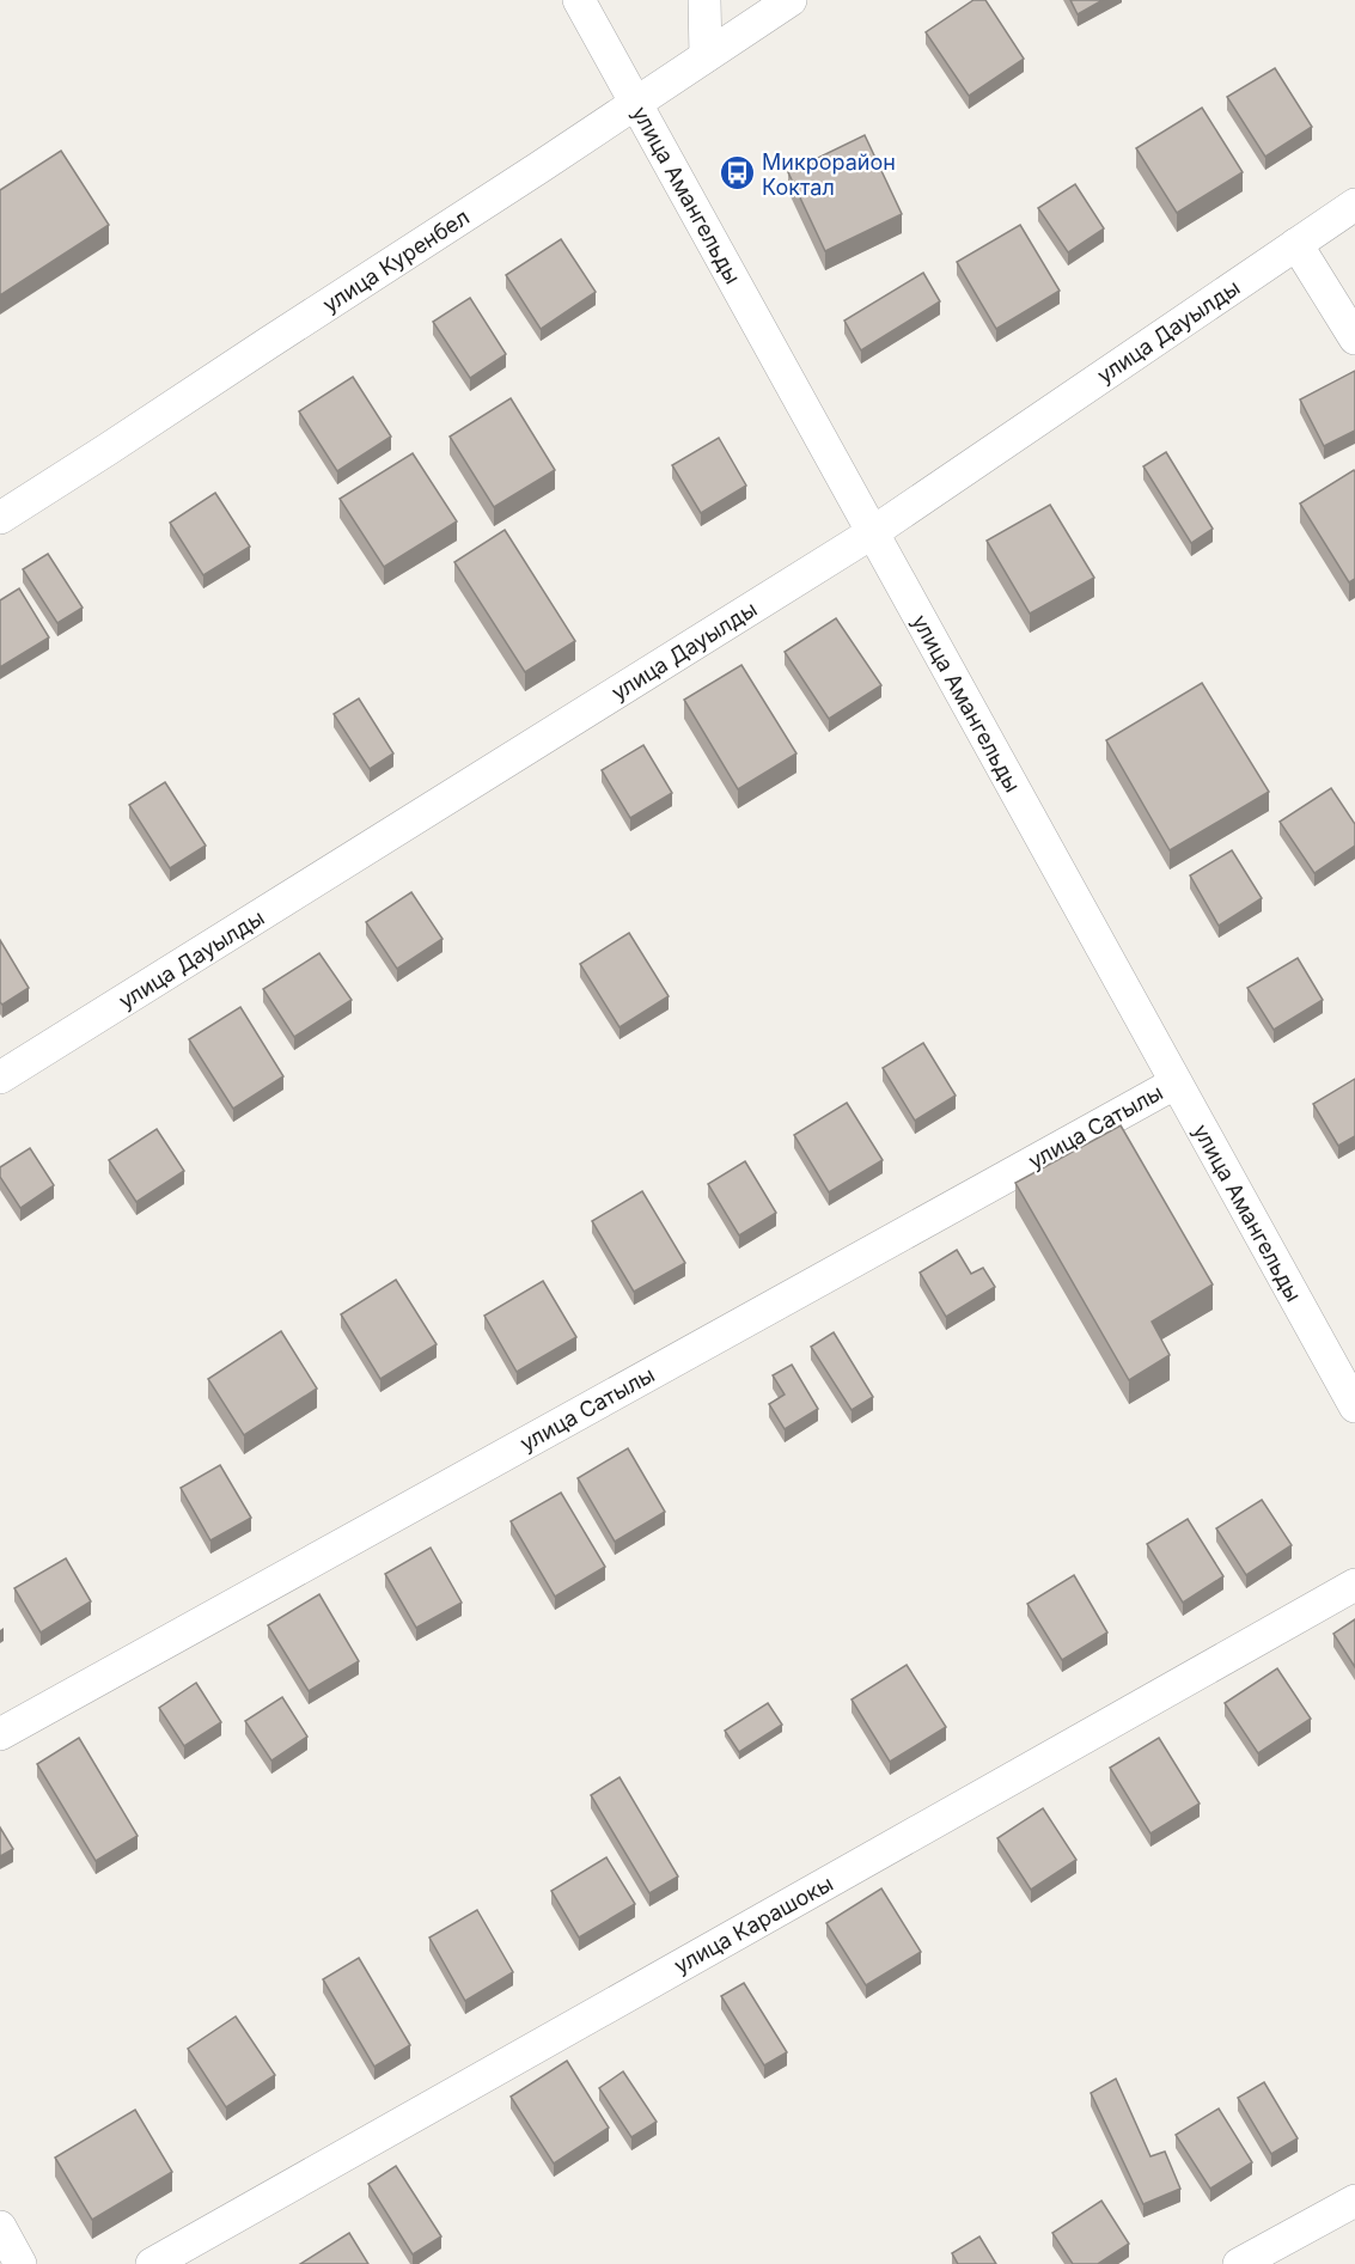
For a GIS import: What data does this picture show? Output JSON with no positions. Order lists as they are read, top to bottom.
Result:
{
  "streets": {
    "street": [
      "улица Амангельды",
      "улица Куренбел",
      "улица Дауылды",
      "улица Сатылы",
      "улица Карашокы"
    ]
  },
  "crossings": [
    ["улица Амангельды", "улица Куренбел"],
    ["улица Амангельды", "улица Дауылды"],
    ["улица Амангельды", "улица Сатылы"]
  ],
  "places": {
    "bus stop": ["Микрорайон Коктал"]
  }
}
